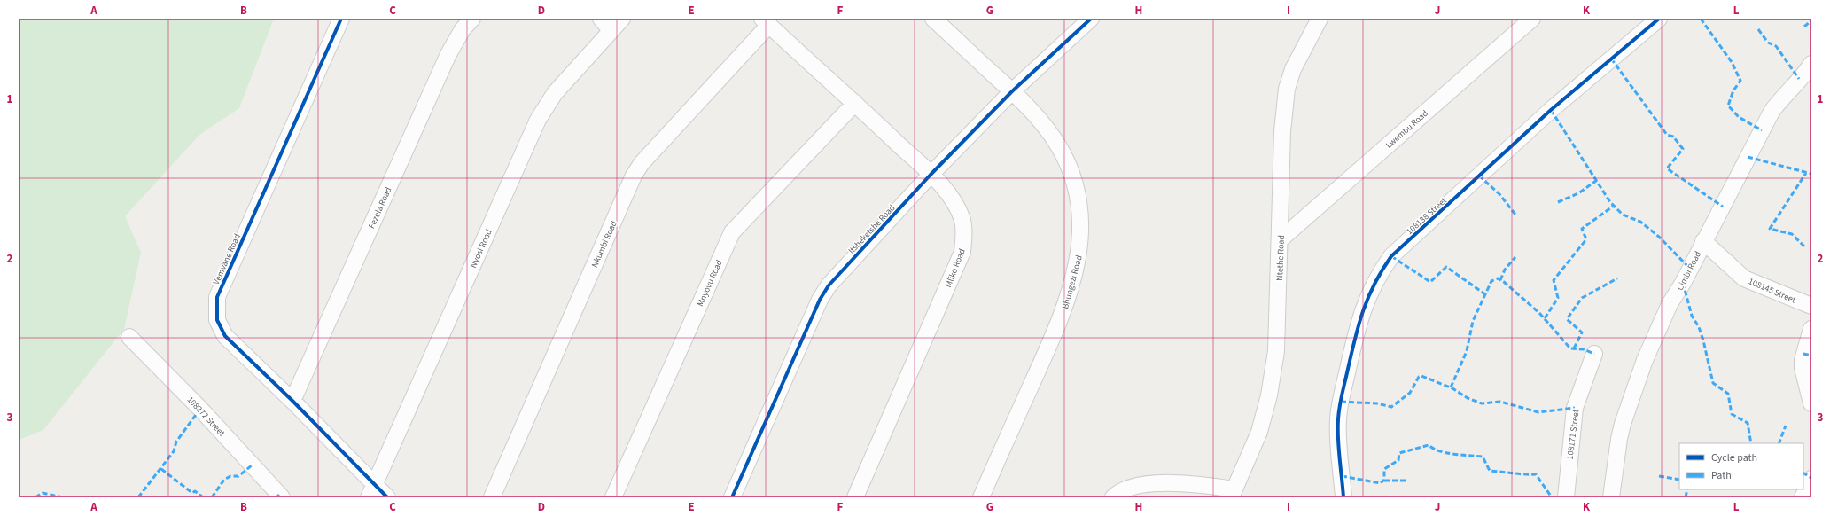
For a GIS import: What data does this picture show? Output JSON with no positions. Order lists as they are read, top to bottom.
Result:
{
  "streets": {
    "street": [
      "Lwembu Road",
      "Fezela Road",
      "108138 Street",
      "Itsheketshe Road",
      "Nkumbi Road",
      "Nyosi Road",
      "Ntethe Road",
      "Vemvane Road",
      "Mliko Road",
      "Cimbi Road",
      "Bhungezi Road",
      "Mnyovu Road",
      "108145 Street",
      "108272 Street",
      "108171 Street"
    ]
  },
  "crossings": [
    ["Lwembu Road", "Ntethe Road"],
    ["Fezela Road", "Vemvane Road"],
    ["Itsheketshe Road", "Mliko Road"],
    ["Itsheketshe Road", "Bhungezi Road"],
    ["Nkumbi Road", "Mliko Road"],
    ["Nyosi Road", "Vemvane Road"],
    ["Mliko Road", "Mnyovu Road"],
    ["Cimbi Road", "108145 Street"]
  ],
  "legend": ["Cycle path", "Path"],
  "grid": {
    "columns": [
      "A",
      "B",
      "C",
      "D",
      "E",
      "F",
      "G",
      "H",
      "I",
      "J",
      "K",
      "L"
    ],
    "rows": ["1", "2", "3"]
  }
}
